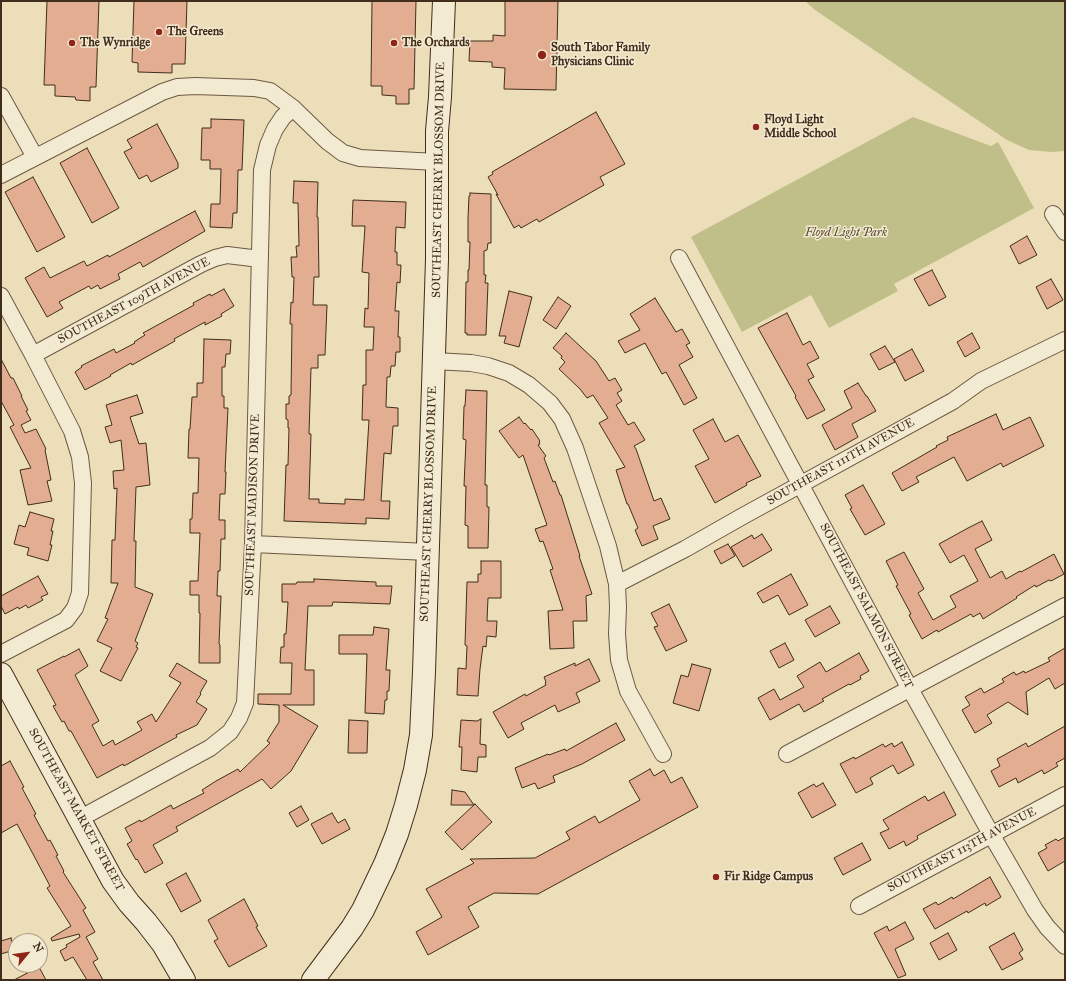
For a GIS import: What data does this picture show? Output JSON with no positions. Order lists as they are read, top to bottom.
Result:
{
  "streets": {
    "main road": ["SOUTHEAST CHERRY BLOSSOM DRIVE", "SOUTHEAST MARKET STREET"],
    "street": [
      "SOUTHEAST 109TH AVENUE",
      "SOUTHEAST 111TH AVENUE",
      "SOUTHEAST MADISON DRIVE",
      "SOUTHEAST SALMON STREET",
      "SOUTHEAST 113TH AVENUE"
    ]
  },
  "crossings": [
    ["SOUTHEAST 109TH AVENUE", "SOUTHEAST MADISON DRIVE"],
    ["SOUTHEAST 111TH AVENUE", "SOUTHEAST SALMON STREET"],
    ["SOUTHEAST MADISON DRIVE", "SOUTHEAST MARKET STREET"],
    ["SOUTHEAST SALMON STREET", "SOUTHEAST 113TH AVENUE"]
  ],
  "parks": ["Floyd Light Park"],
  "places": [
    "The Greens",
    "The Wynridge",
    "The Orchards",
    "South Tabor Family Physicians Clinic",
    "Floyd Light Middle School",
    "Fir Ridge Campus"
  ],
  "north": "top right"
}
